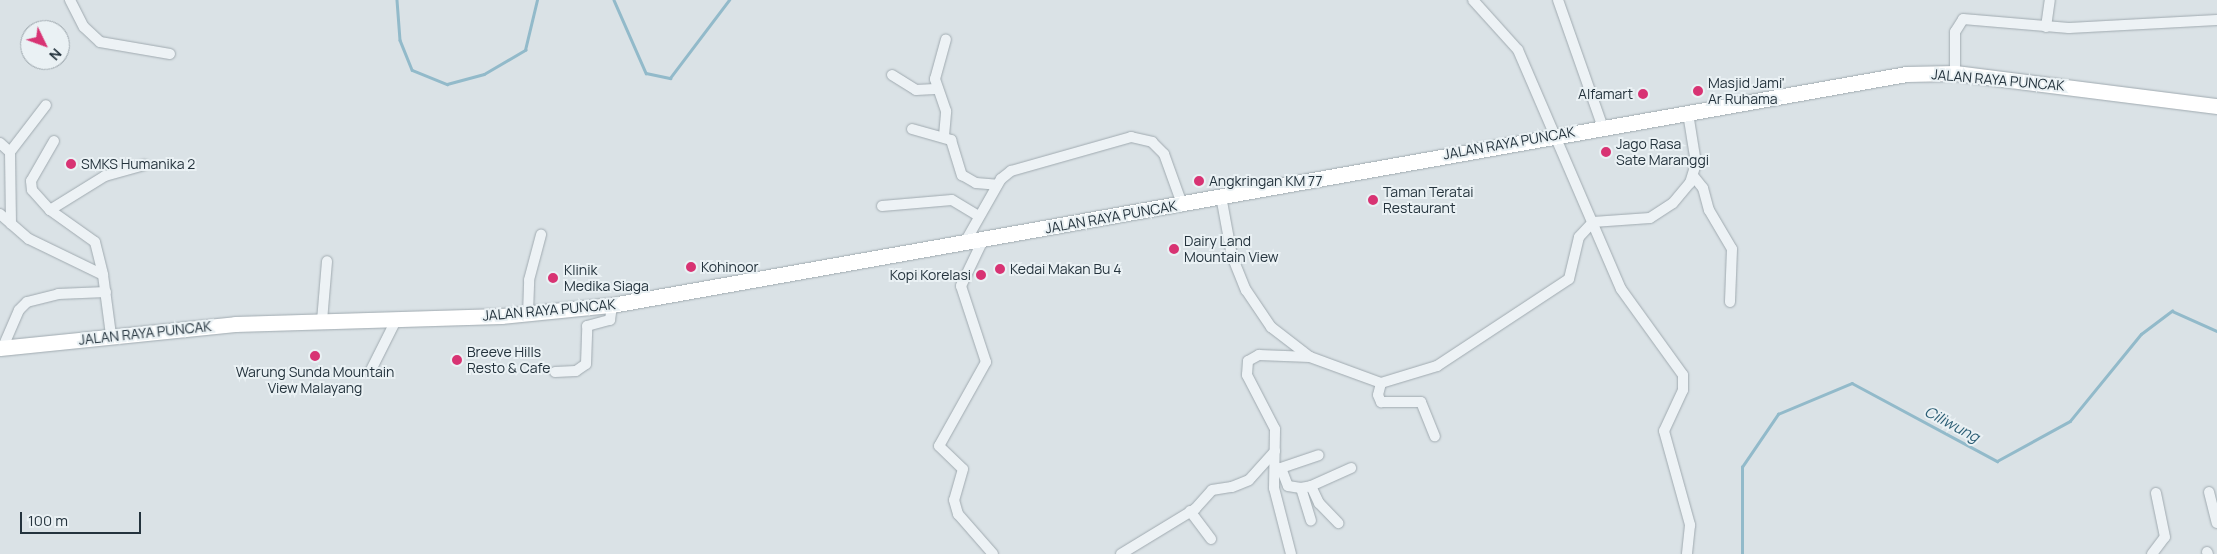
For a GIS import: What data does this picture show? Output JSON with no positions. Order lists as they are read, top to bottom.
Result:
{
  "streets": {
    "highway": ["JALAN RAYA PUNCAK"]
  },
  "water": ["Ciliwung"],
  "places": [
    "Masjid Jami' Ar Ruhama",
    "Alfamart",
    "Jago Rasa Sate Maranggi",
    "SMKS Humanika 2",
    "Angkringan KM 77",
    "Taman Teratai Restaurant",
    "Dairy Land Mountain View",
    "Kohinoor",
    "Kedai Makan Bu 4",
    "Kopi Korelasi",
    "Klinik Medika Siaga",
    "Warung Sunda Mountain View Malayang",
    "Breeve Hills Resto & Cafe"
  ],
  "scale_bar": "100 m",
  "north": "bottom right"
}
